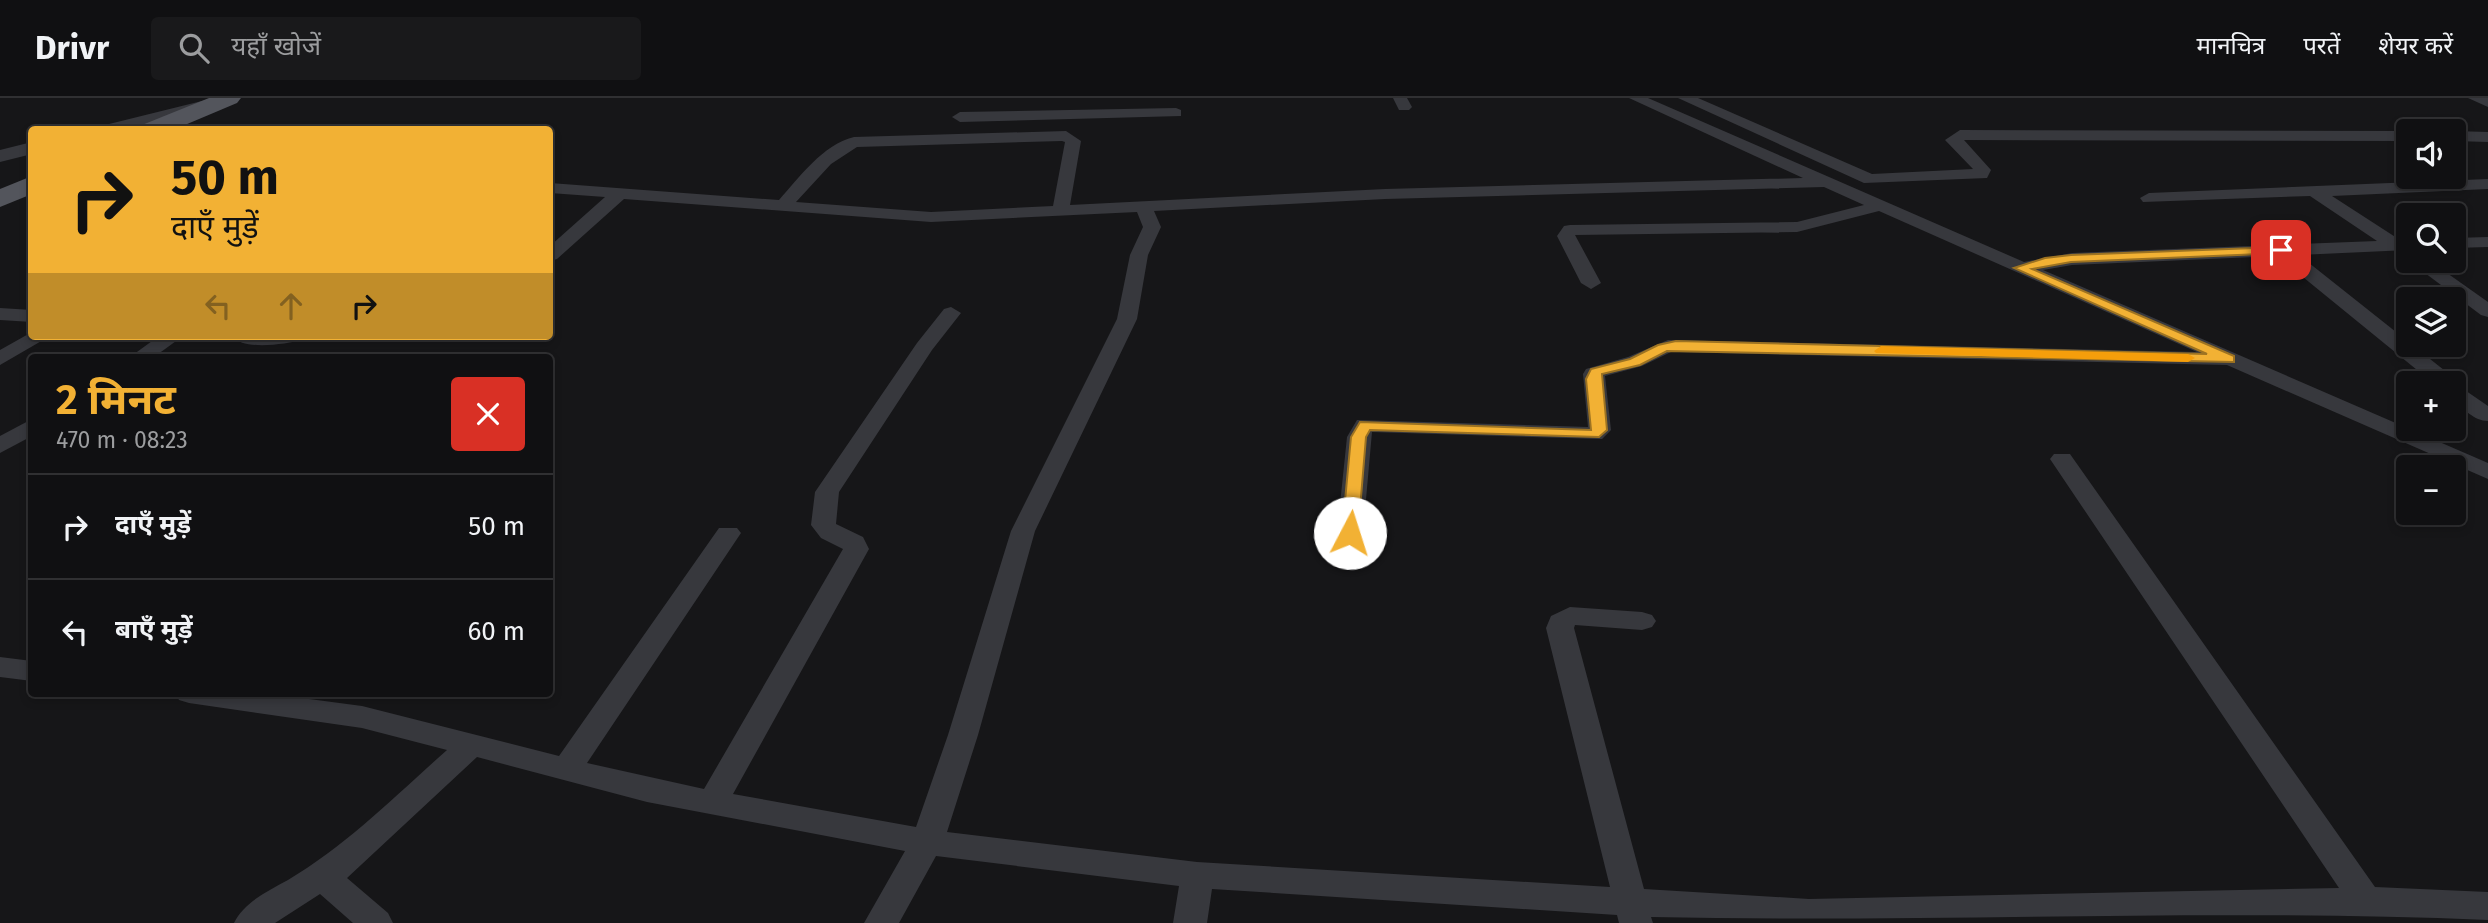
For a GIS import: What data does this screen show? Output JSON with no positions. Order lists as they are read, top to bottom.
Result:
{
  "page": {
    "header": "Drivr",
    "search": "यहाँ खोजें",
    "nav": ["मानचित्र", "परतें", "शेयर करें"],
    "map_buttons": ["+", "−"],
    "turn": ["50 m", "दाएँ मुड़ें"],
    "heading": ["2 मिनट", "470 m · 08:23"],
    "list": [
      {
        "name": "दाएँ मुड़ें",
        "value": "50 m"
      },
      {
        "name": "बाएँ मुड़ें",
        "value": "60 m"
      }
    ]
  }
}
